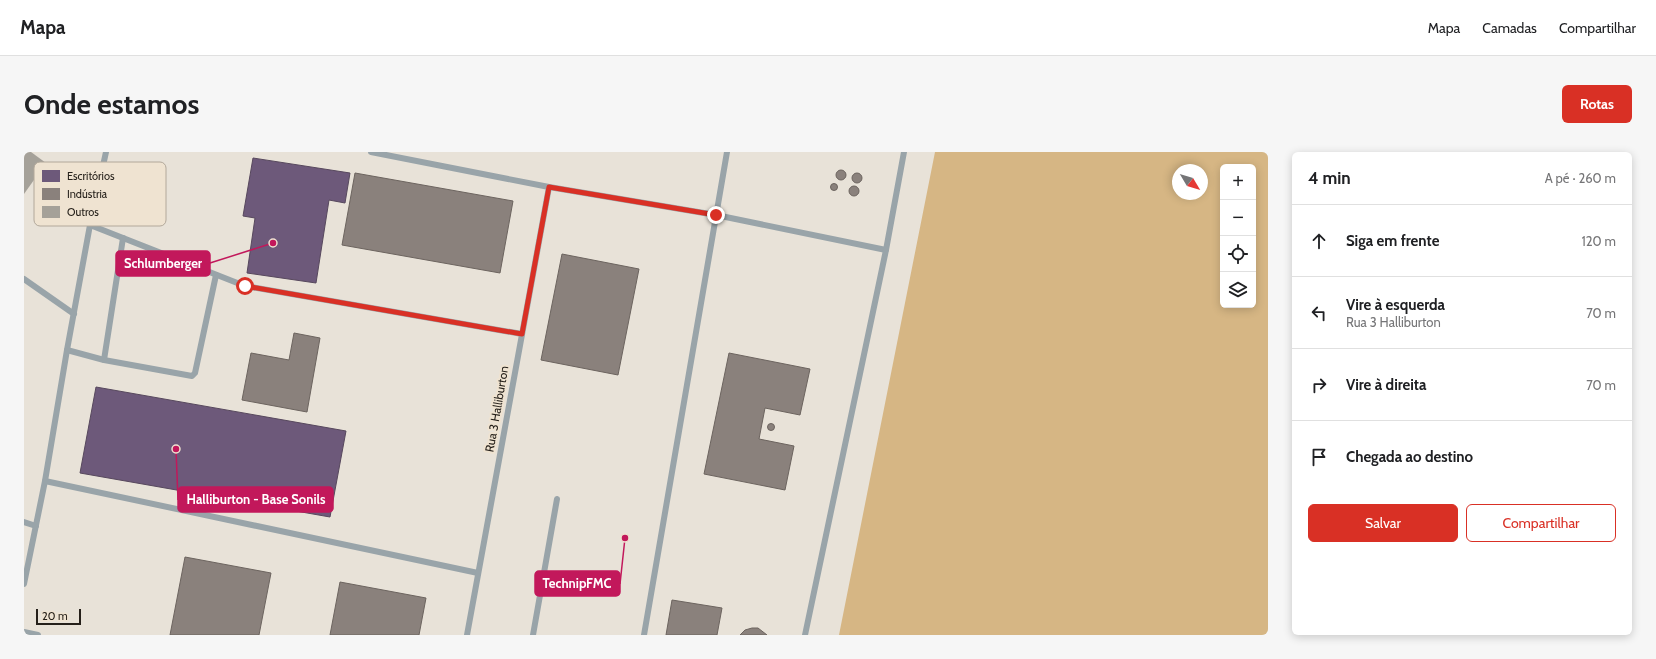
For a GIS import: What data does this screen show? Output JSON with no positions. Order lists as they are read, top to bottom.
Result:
{
  "streets": {
    "lane": ["Rua 3 Halliburton"]
  },
  "places": ["Schlumberger", "Halliburton - Base Sonils", "TechnipFMC"],
  "legend": ["Escritórios", "Indústria", "Outros"],
  "scale_bar": "20 m",
  "north": "bottom right",
  "page": {
    "header": "Mapa",
    "nav": ["Mapa", "Camadas", "Compartilhar"],
    "buttons": [
      "Rotas",
      ["Salvar", "Compartilhar"]
    ],
    "title": "Onde estamos",
    "heading": ["4 min", "A pé · 260 m"],
    "map_buttons": ["+", "−"],
    "list": [
      ["Siga em frente", "120 m"],
      ["Vire à esquerda", "Rua 3 Halliburton", "70 m"],
      ["Vire à direita", "70 m"],
      "Chegada ao destino"
    ],
    "scale": "20 m"
  }
}
